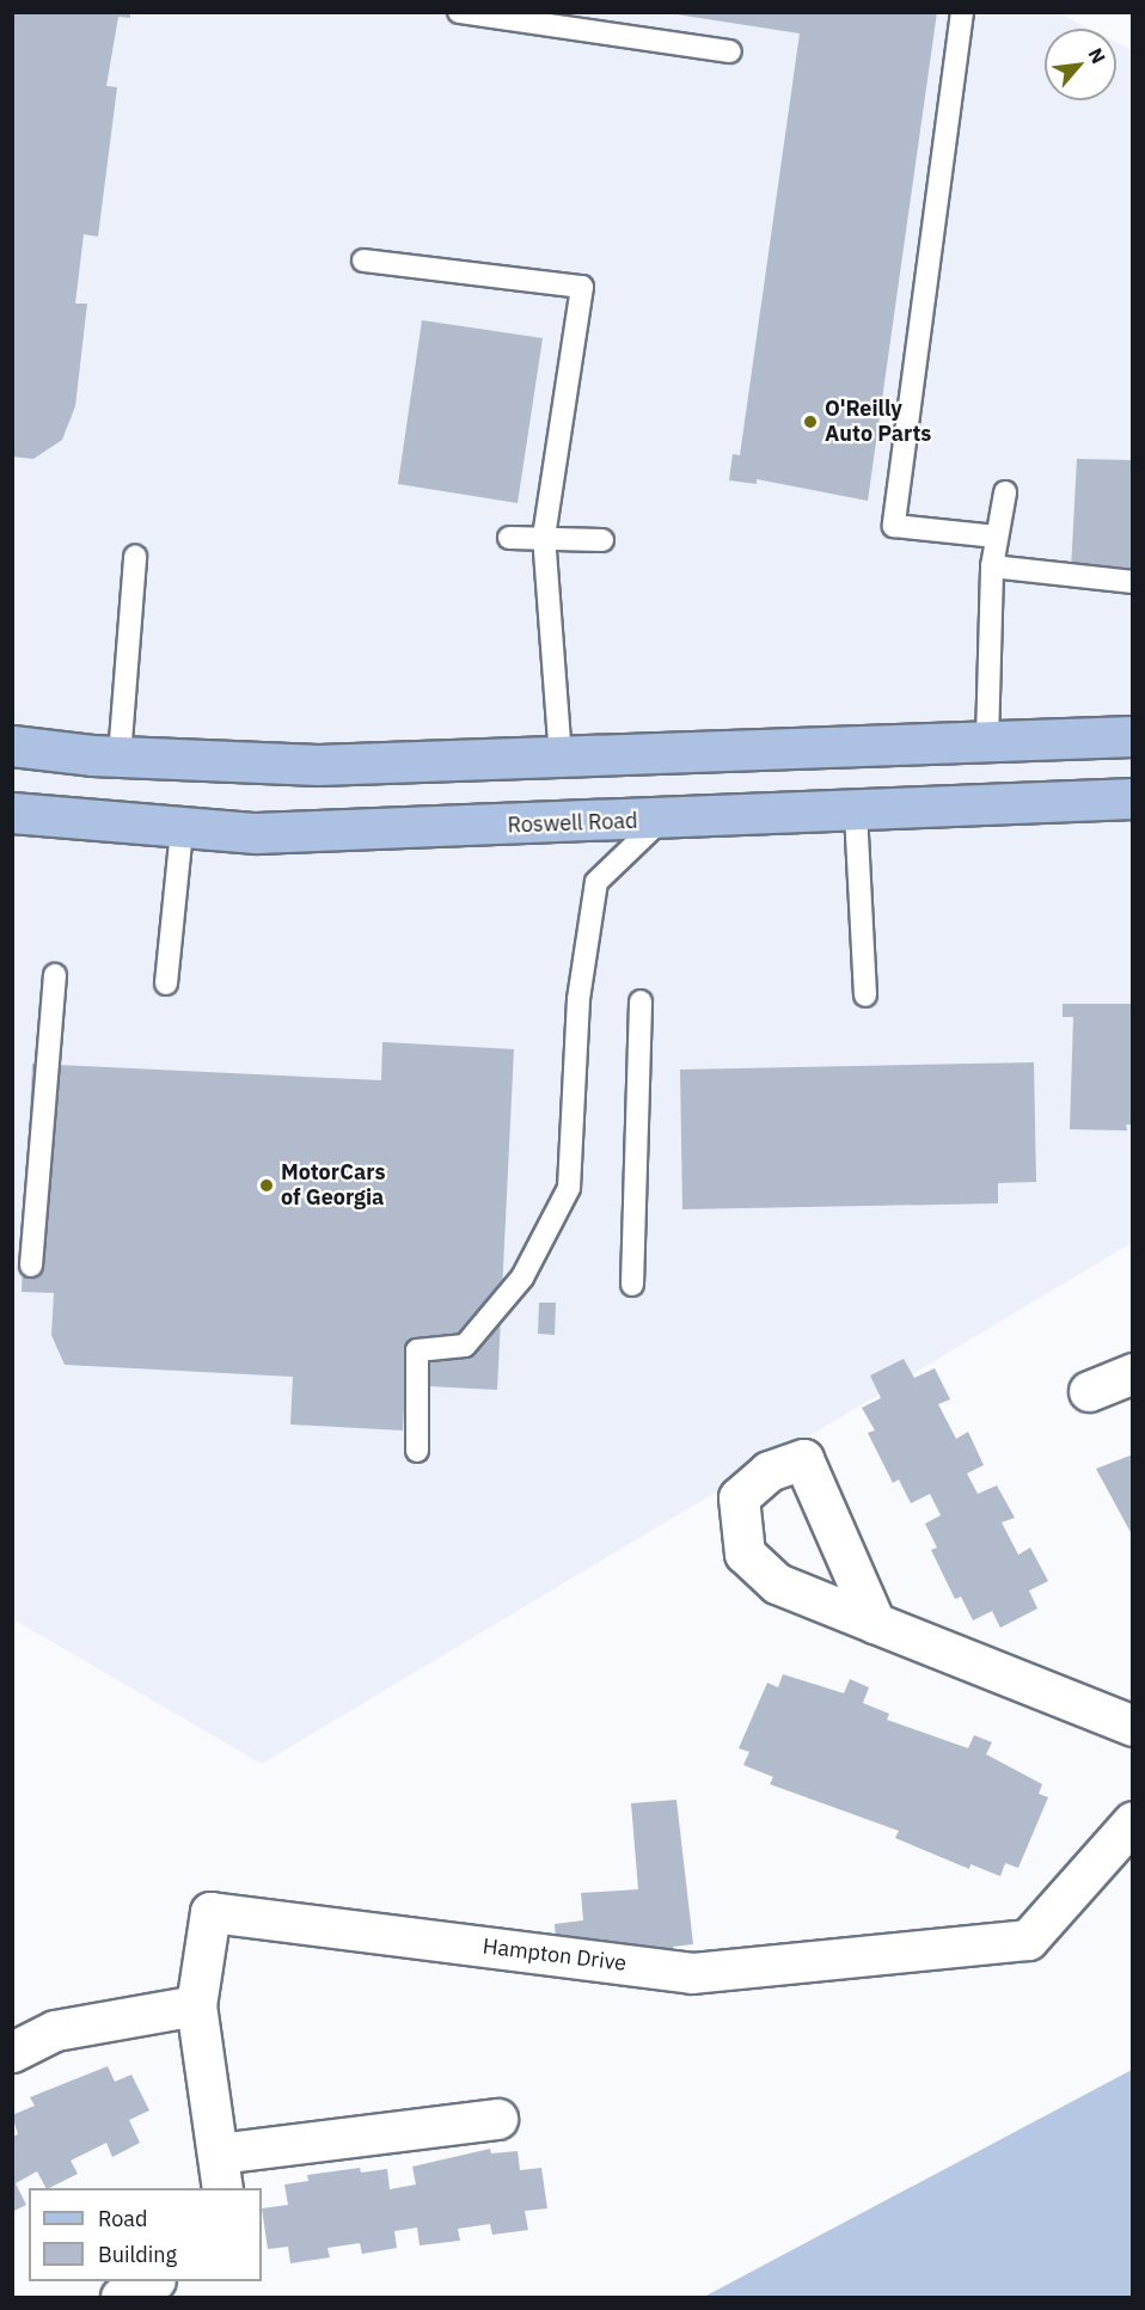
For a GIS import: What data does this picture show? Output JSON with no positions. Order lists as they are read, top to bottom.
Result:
{
  "streets": {
    "main road": ["Roswell Road"],
    "street": ["Hampton Drive"]
  },
  "places": ["O'Reilly Auto Parts", "MotorCars of Georgia"],
  "legend": ["Road", "Building"],
  "north": "top right"
}
